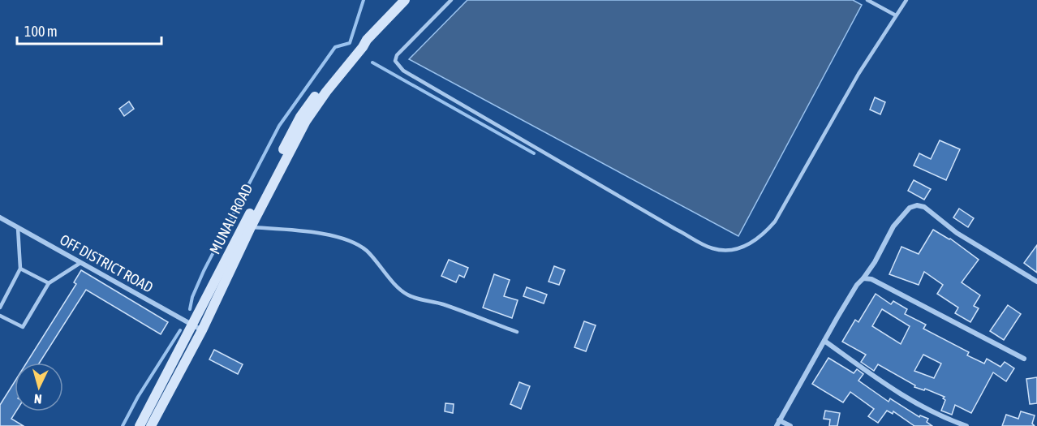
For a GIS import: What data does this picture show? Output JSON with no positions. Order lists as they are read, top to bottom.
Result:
{
  "streets": {
    "main road": ["MUNALI ROAD"],
    "street": ["OFF DISTRICT ROAD"]
  },
  "crossings": [
    ["MUNALI ROAD", "OFF DISTRICT ROAD"]
  ],
  "scale_bar": "100 m",
  "north": "bottom"
}
